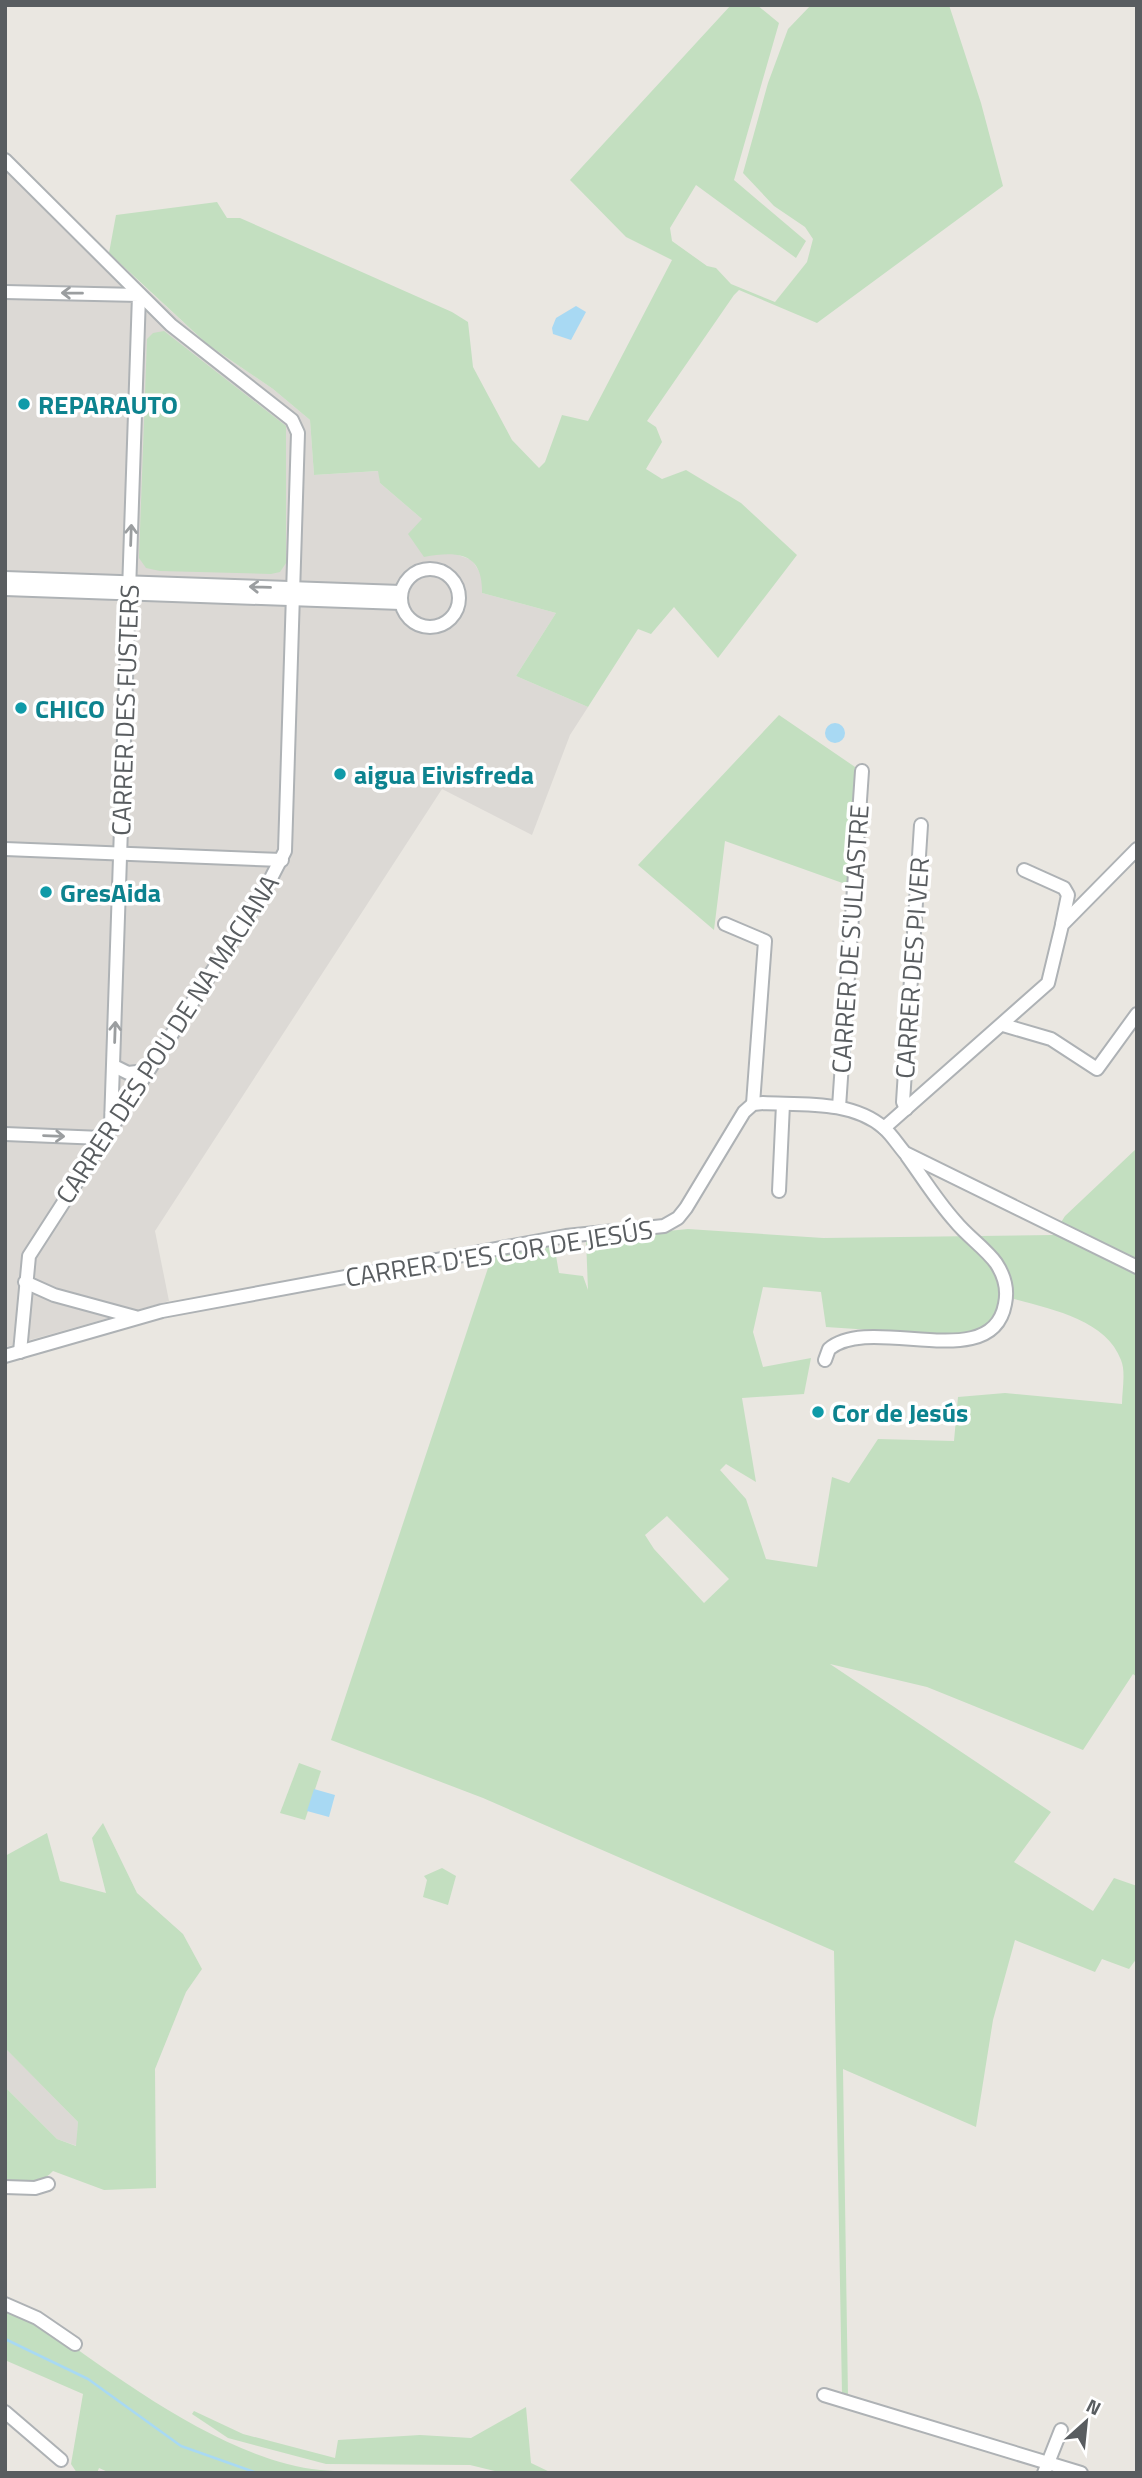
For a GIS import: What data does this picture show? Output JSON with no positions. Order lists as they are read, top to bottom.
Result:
{
  "streets": {
    "street": [
      "CARRER DES FUSTERS",
      "CARRER DE S'ULLASTRE",
      "CARRER DES PI VER",
      "CARRER DES POU DE NA MACIANA",
      "CARRER D'ES COR DE JESÚS"
    ]
  },
  "crossings": [
    ["CARRER DES FUSTERS", "CARRER DES POU DE NA MACIANA"],
    ["CARRER DES POU DE NA MACIANA", "CARRER D'ES COR DE JESÚS"]
  ],
  "one_way": ["CARRER DES FUSTERS"],
  "places": [
    "REPARAUTO",
    "CHICO",
    "aigua Eivisfreda",
    "GresAida",
    "Cor de Jesús"
  ],
  "north": "top right"
}
